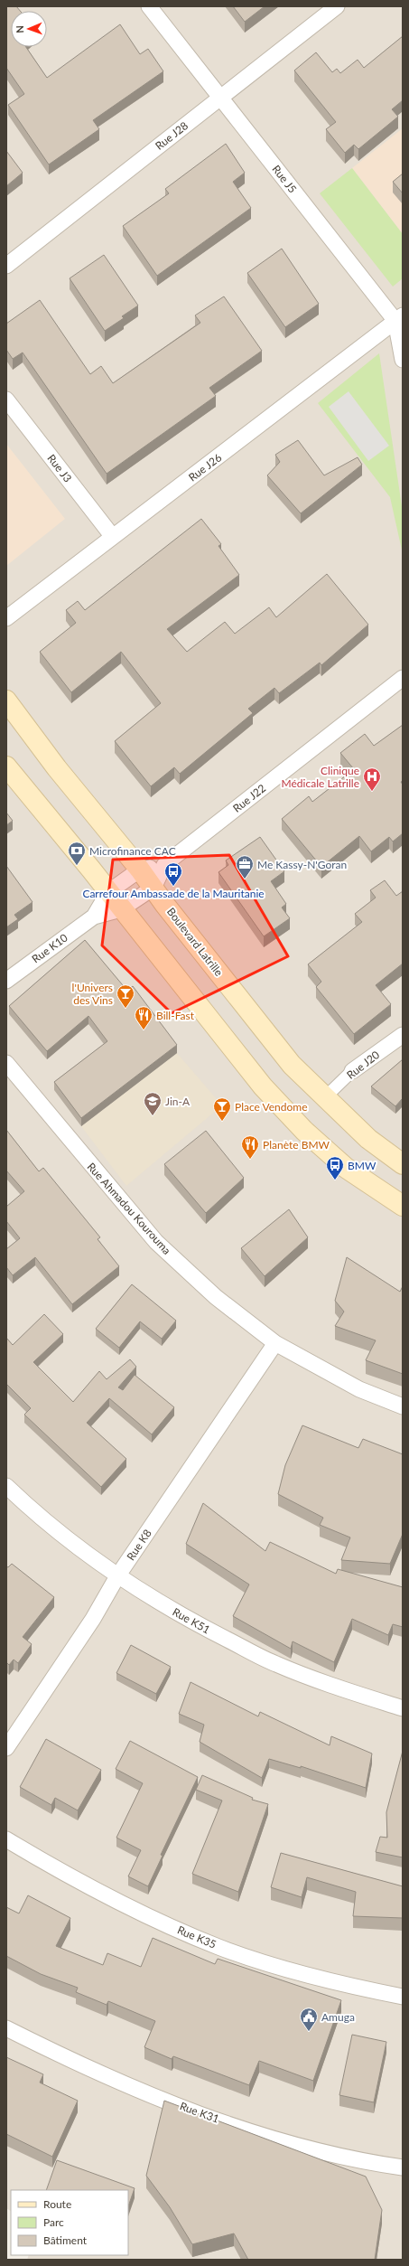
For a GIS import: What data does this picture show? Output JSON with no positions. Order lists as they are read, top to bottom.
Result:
{
  "streets": {
    "main road": ["Boulevard Latrille"],
    "street": [
      "Rue J28",
      "Rue J5",
      "Rue J26",
      "Rue J3",
      "Rue J22",
      "Rue K10",
      "Rue J20",
      "Rue Ahmadou Kourouma",
      "Rue K8",
      "Rue K51",
      "Rue K35",
      "Rue K31"
    ]
  },
  "crossings": [
    ["Rue J28", "Rue J5"],
    ["Rue J5", "Rue J26"],
    ["Rue J26", "Rue J3"],
    ["Rue J22", "Boulevard Latrille"],
    ["Rue J22", "Rue K10"],
    ["Boulevard Latrille", "Rue J20"],
    ["Rue Ahmadou Kourouma", "Rue K8"],
    ["Rue K8", "Rue K51"]
  ],
  "places": {
    "hospital": ["Clinique Médicale Latrille"],
    "bank": ["Microfinance CAC"],
    "office": ["Me Kassy-N'Goran"],
    "bus stop": ["Carrefour Ambassade de la Mauritanie", "BMW"],
    "bar": ["l'Univers des Vins", "Place Vendome"],
    "restaurant": ["Bill-Fast", "Planète BMW"],
    "school or university": ["Jin-A"],
    "public building": ["Amuga"]
  },
  "legend": ["Route", "Parc", "Bâtiment"],
  "north": "left"
}
